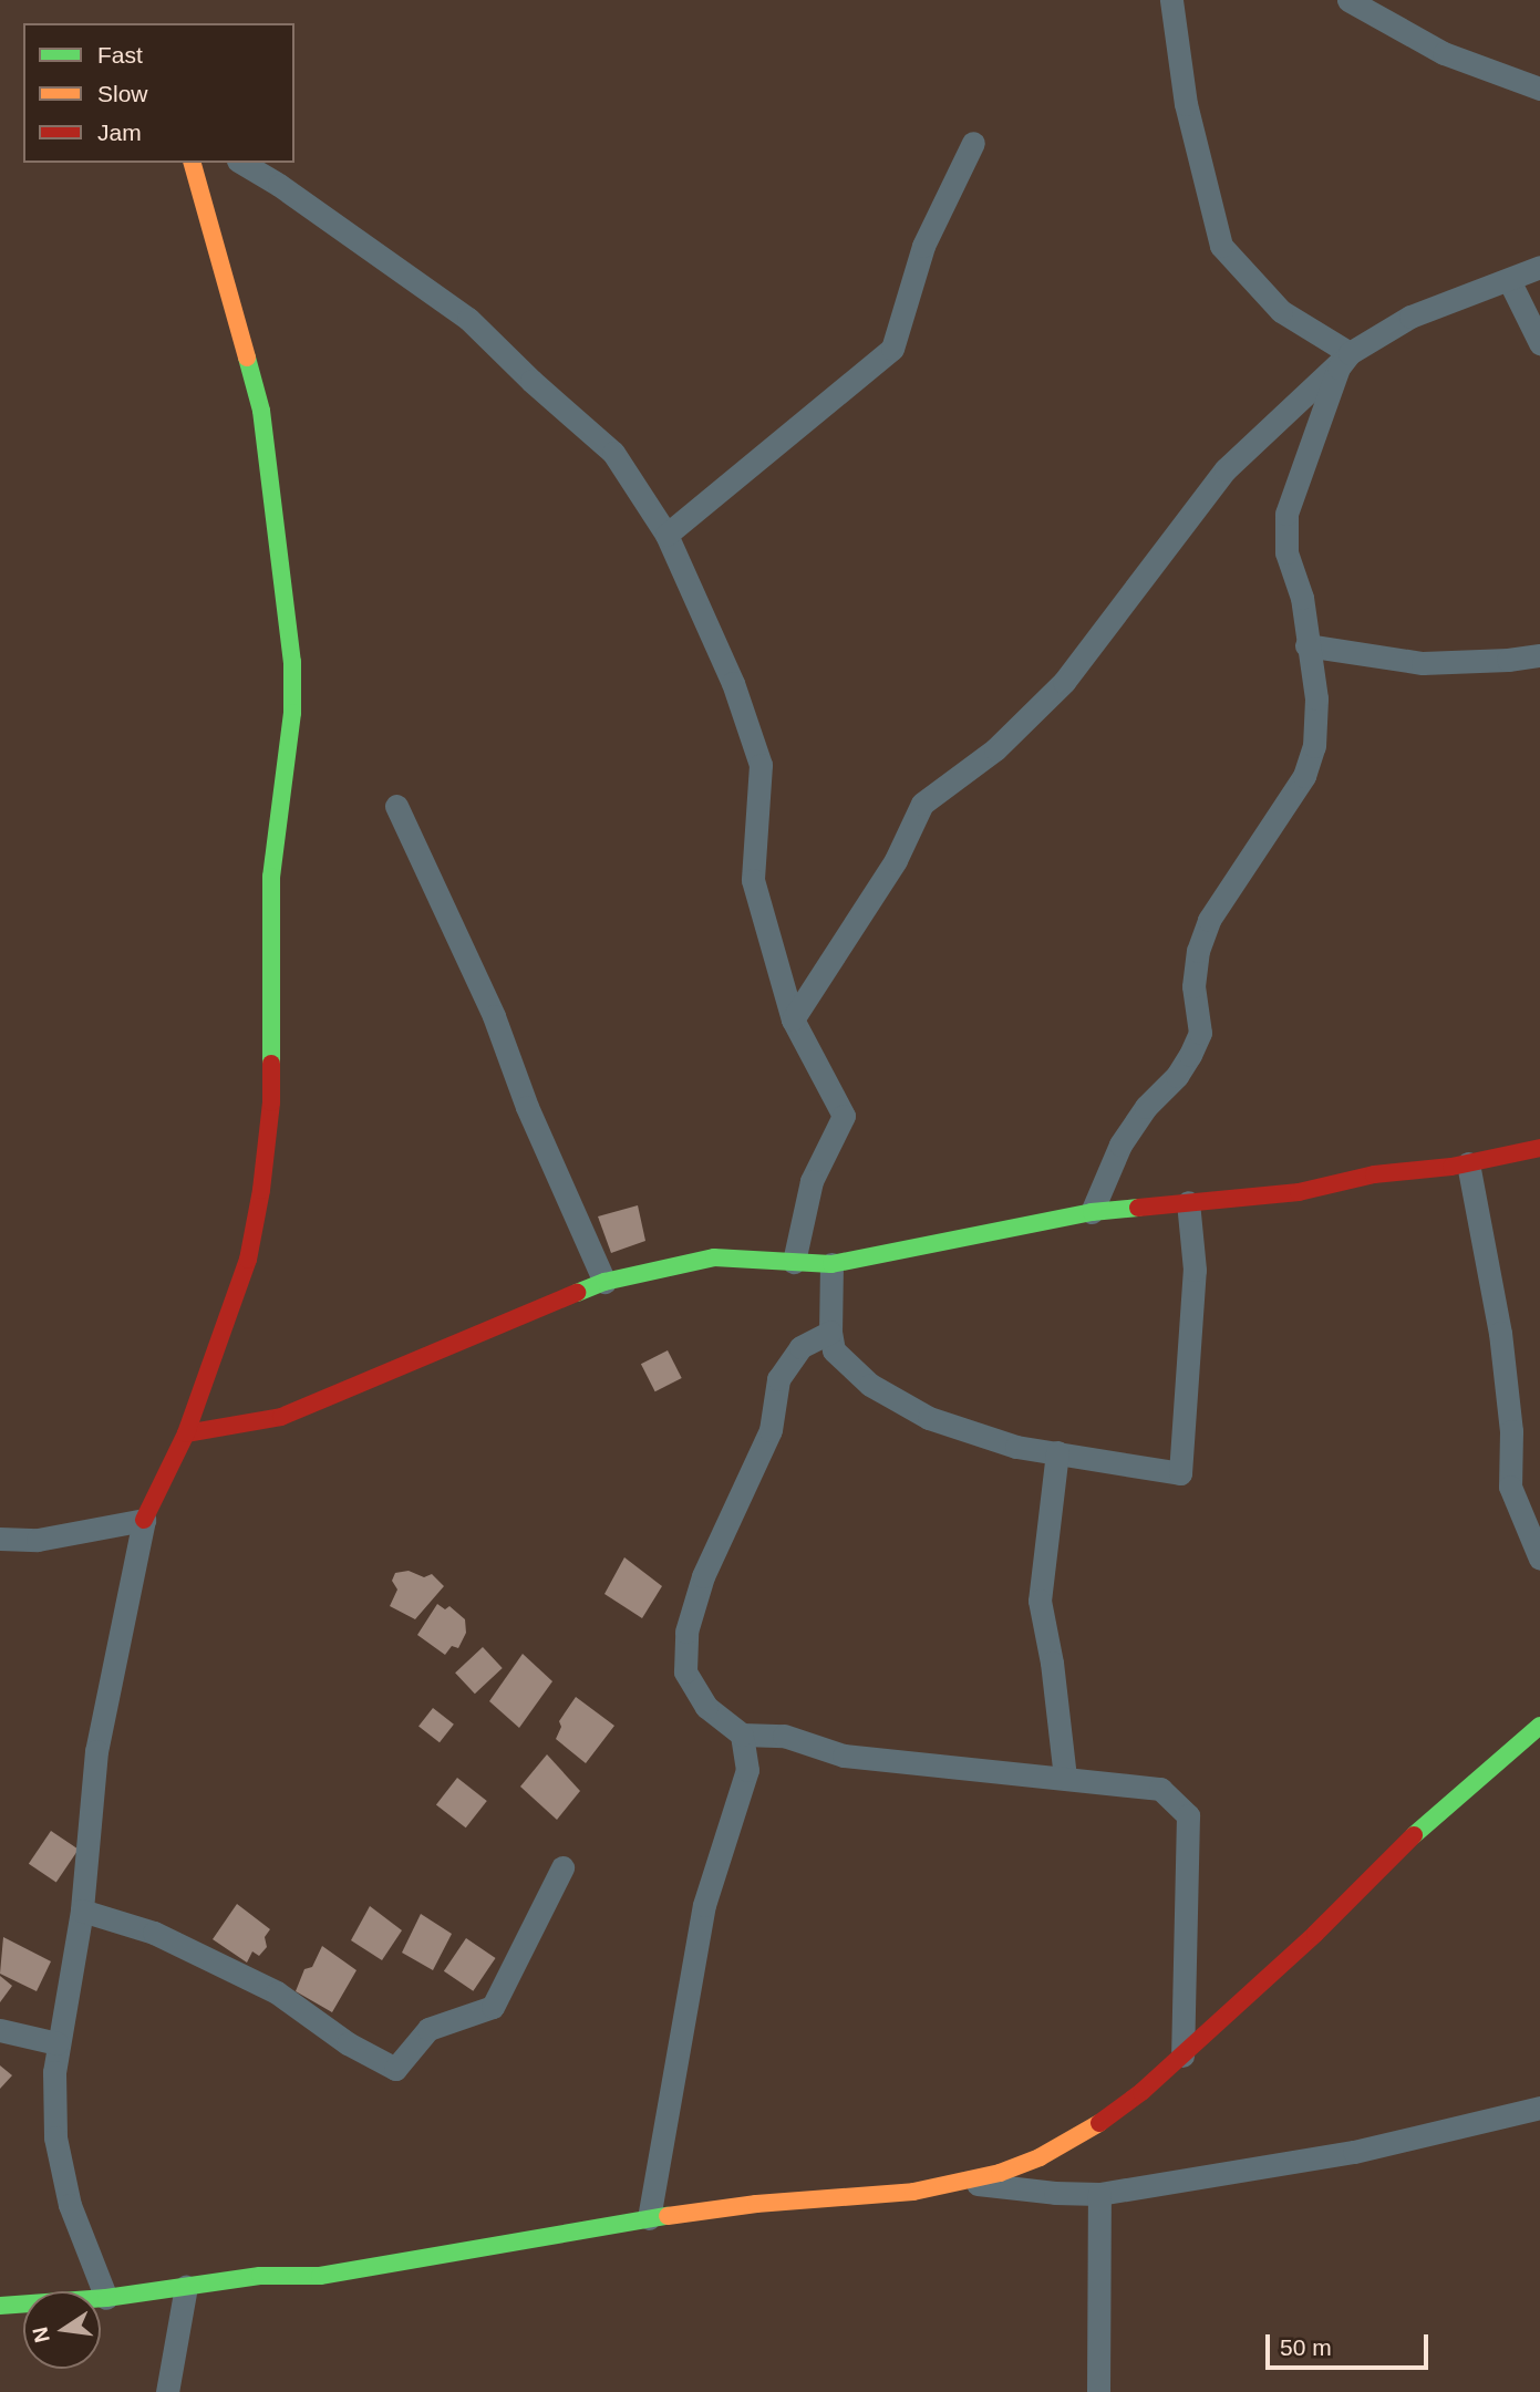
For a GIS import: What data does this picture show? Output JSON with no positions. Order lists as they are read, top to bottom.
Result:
{
  "legend": ["Fast", "Slow", "Jam"],
  "scale_bar": "50 m",
  "north": "left"
}
